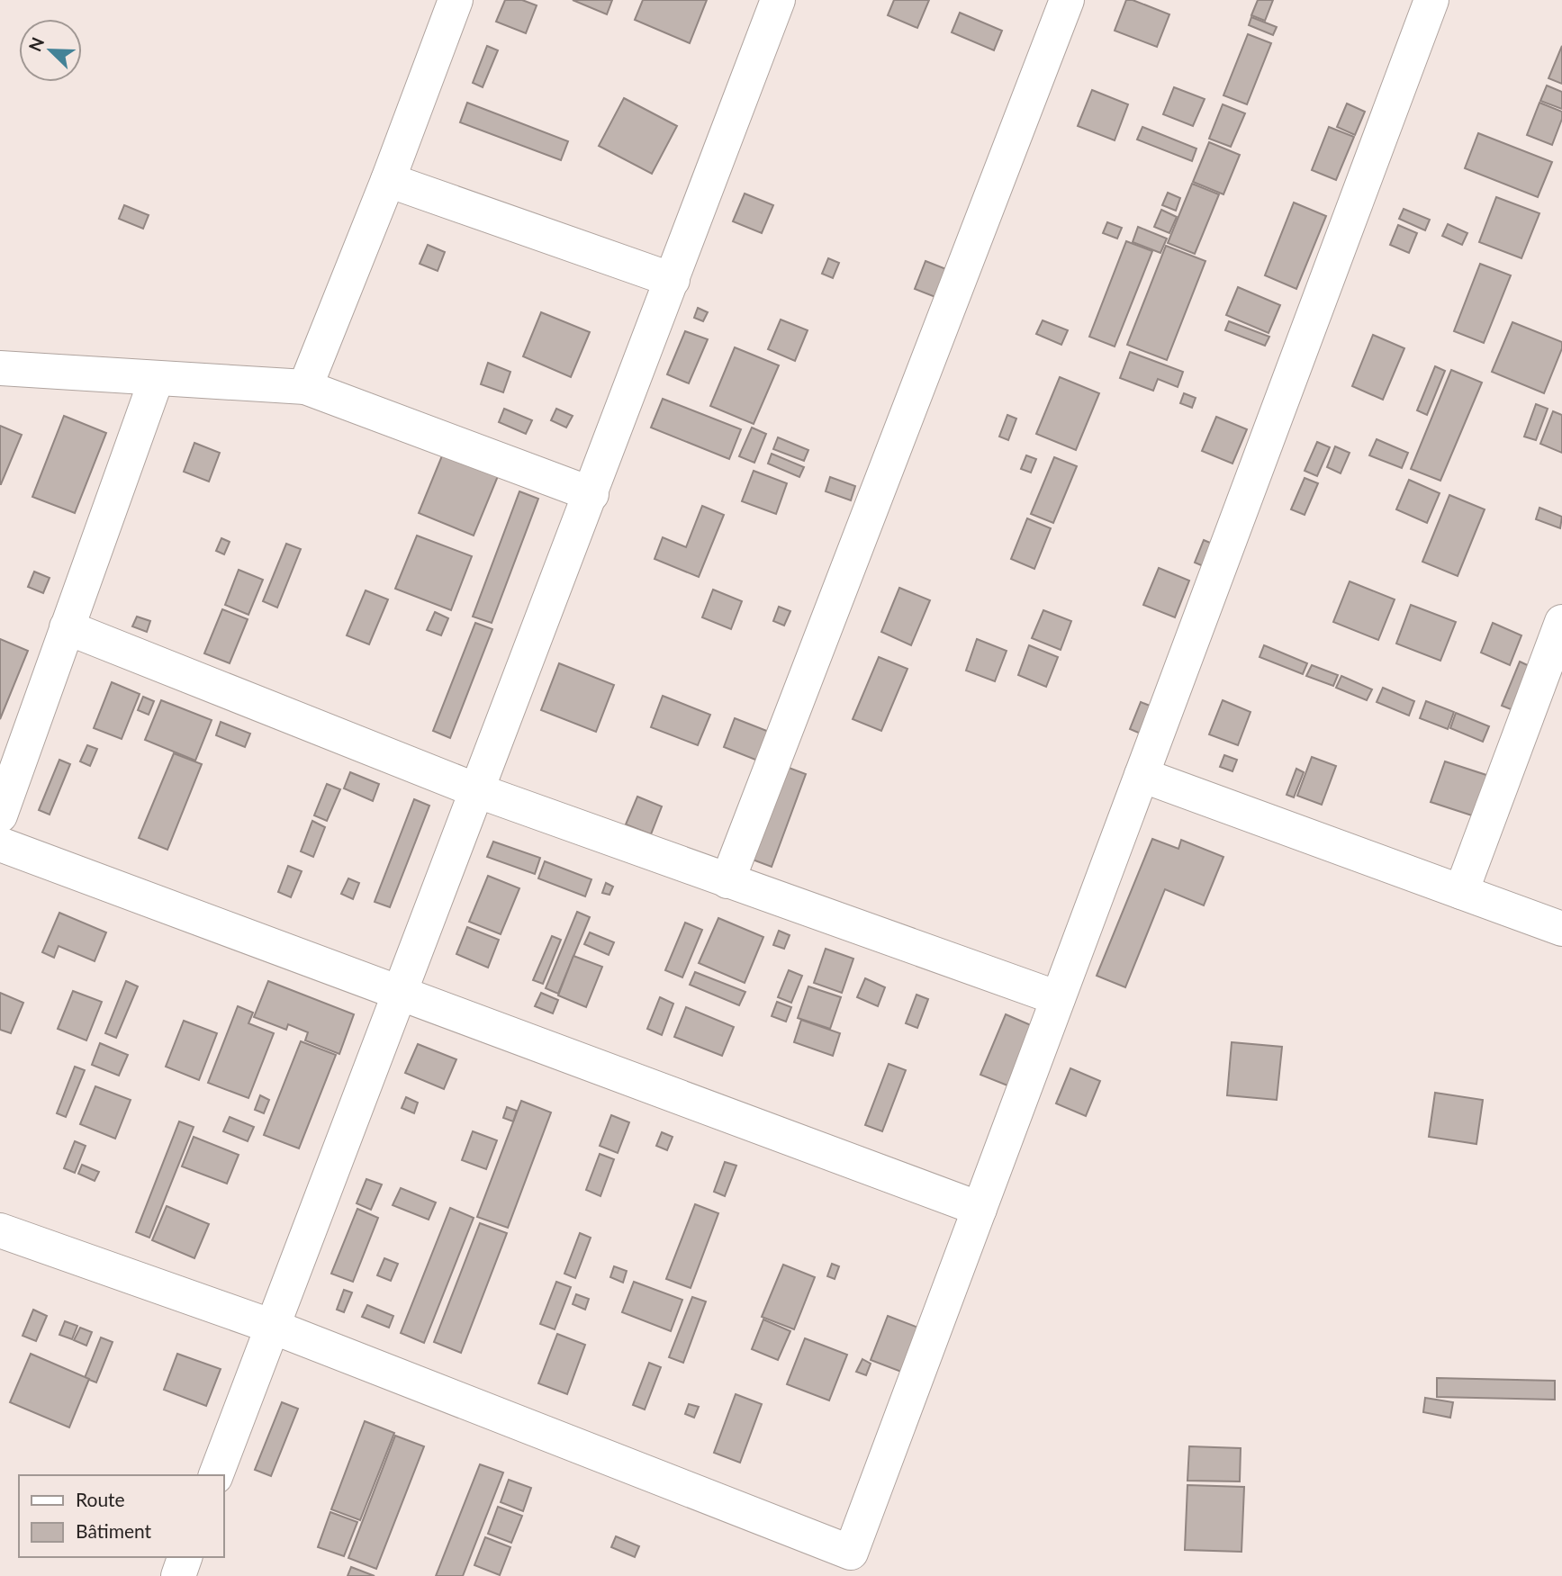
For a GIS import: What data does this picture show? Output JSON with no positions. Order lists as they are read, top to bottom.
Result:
{
  "legend": ["Route", "Bâtiment"],
  "north": "top left"
}
